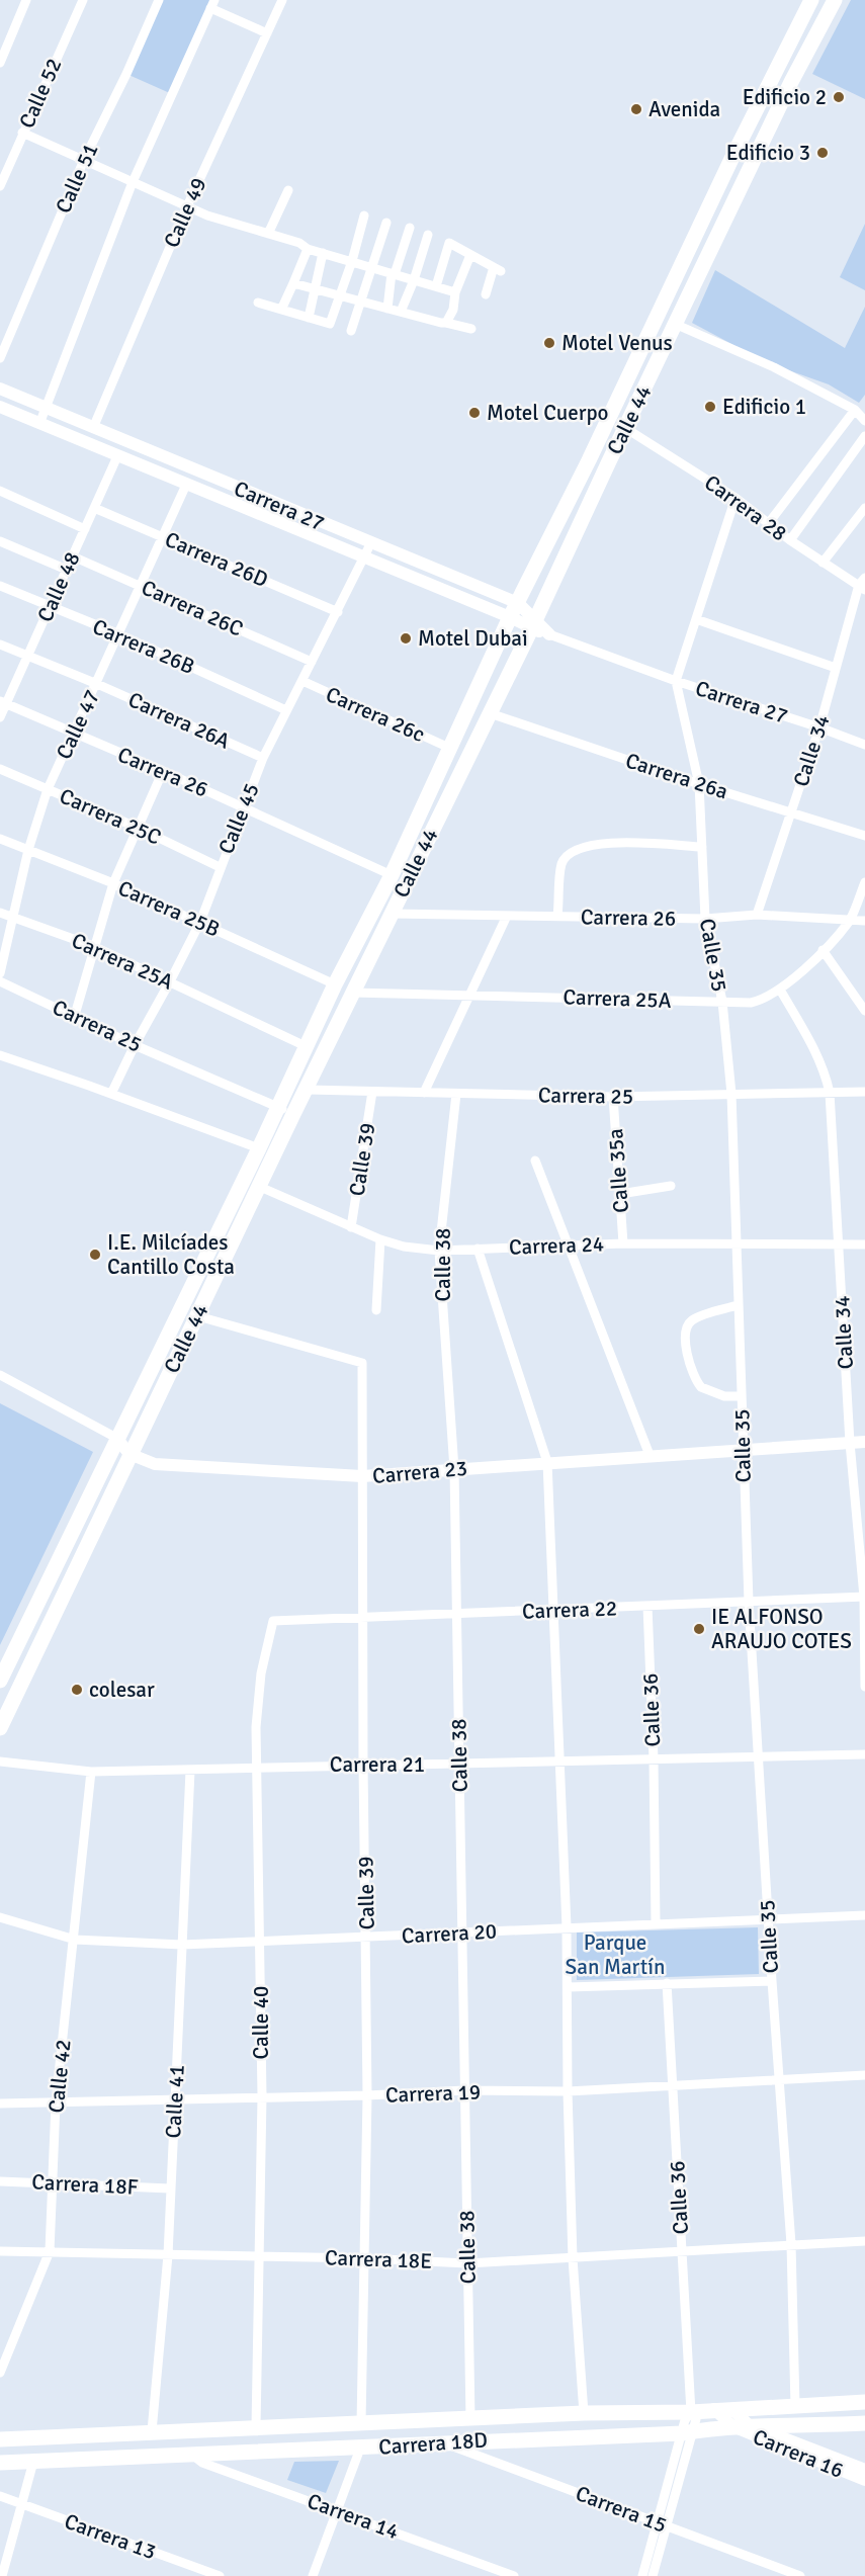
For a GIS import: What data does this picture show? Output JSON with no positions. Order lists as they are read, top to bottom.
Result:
{
  "streets": {
    "main road": ["Calle 44", "Carrera 18D"],
    "street": [
      "Calle 52",
      "Calle 51",
      "Calle 49",
      "Carrera 27",
      "Carrera 28",
      "Carrera 26D",
      "Calle 48",
      "Carrera 26C",
      "Carrera 26B",
      "Carrera 26c",
      "Carrera 26A",
      "Calle 47",
      "Calle 34",
      "Carrera 26",
      "Carrera 26a",
      "Carrera 25C",
      "Calle 45",
      "Carrera 25B",
      "Calle 35",
      "Carrera 25A",
      "Carrera 25",
      "Calle 39",
      "Calle 35a",
      "Carrera 24",
      "Calle 38",
      "Carrera 23",
      "Carrera 22",
      "Calle 36",
      "Carrera 21",
      "Carrera 20",
      "Calle 40",
      "Calle 42",
      "Carrera 19",
      "Calle 41",
      "Carrera 18F",
      "Carrera 18E",
      "Carrera 16",
      "Carrera 15",
      "Carrera 14",
      "Carrera 13"
    ]
  },
  "crossings": [
    ["Calle 49", "Carrera 27"],
    ["Calle 44", "Carrera 27"],
    ["Calle 44", "Carrera 28"],
    ["Calle 44", "Carrera 26c"],
    ["Calle 44", "Carrera 26"],
    ["Calle 44", "Carrera 26a"],
    ["Calle 44", "Carrera 25B"],
    ["Calle 44", "Carrera 25A"],
    ["Calle 44", "Carrera 25"],
    ["Calle 44", "Calle 39"],
    ["Calle 44", "Carrera 24"],
    ["Calle 44", "Carrera 23"],
    ["Carrera 27", "Calle 48"],
    ["Carrera 27", "Calle 47"],
    ["Carrera 27", "Calle 34"],
    ["Carrera 27", "Calle 45"],
    ["Carrera 27", "Calle 35"],
    ["Carrera 28", "Calle 34"],
    ["Carrera 26D", "Calle 48"],
    ["Carrera 26D", "Calle 47"],
    ["Carrera 26D", "Calle 45"],
    ["Calle 48", "Carrera 26C"],
    ["Calle 48", "Carrera 26B"],
    ["Calle 48", "Carrera 26A"],
    ["Calle 48", "Carrera 26"],
    ["Carrera 26C", "Calle 47"],
    ["Carrera 26C", "Calle 45"],
    ["Carrera 26B", "Calle 47"],
    ["Carrera 26B", "Calle 45"],
    ["Carrera 26c", "Calle 45"],
    ["Carrera 26A", "Calle 47"],
    ["Carrera 26A", "Calle 45"],
    ["Calle 47", "Carrera 26"],
    ["Calle 47", "Carrera 25C"],
    ["Calle 47", "Carrera 25B"],
    ["Calle 47", "Carrera 25A"],
    ["Calle 34", "Carrera 26"],
    ["Calle 34", "Carrera 26a"],
    ["Calle 34", "Carrera 25A"],
    ["Calle 34", "Carrera 25"],
    ["Calle 34", "Carrera 24"],
    ["Calle 34", "Carrera 23"],
    ["Calle 34", "Carrera 22"],
    ["Carrera 26", "Calle 45"],
    ["Carrera 26", "Calle 35"],
    ["Carrera 26", "Carrera 25A"],
    ["Carrera 26a", "Calle 35"],
    ["Carrera 25C", "Calle 45"],
    ["Calle 45", "Carrera 25B"],
    ["Calle 45", "Carrera 25A"],
    ["Calle 45", "Carrera 25"],
    ["Calle 35", "Carrera 25A"],
    ["Calle 35", "Carrera 25"],
    ["Calle 35", "Carrera 24"],
    ["Calle 35", "Carrera 23"],
    ["Calle 35", "Carrera 22"],
    ["Calle 35", "Carrera 21"],
    ["Calle 35", "Carrera 20"],
    ["Calle 35", "Carrera 19"],
    ["Calle 35", "Carrera 18E"],
    ["Calle 35", "Carrera 18D"],
    ["Carrera 25", "Calle 39"],
    ["Carrera 25", "Calle 35a"],
    ["Carrera 25", "Calle 38"],
    ["Calle 39", "Carrera 24"],
    ["Calle 39", "Carrera 23"],
    ["Calle 39", "Carrera 22"],
    ["Calle 39", "Carrera 21"],
    ["Calle 39", "Carrera 20"],
    ["Calle 39", "Carrera 19"],
    ["Calle 39", "Carrera 18E"],
    ["Calle 39", "Carrera 18D"],
    ["Calle 35a", "Carrera 24"],
    ["Carrera 24", "Calle 38"],
    ["Calle 38", "Carrera 23"],
    ["Calle 38", "Carrera 22"],
    ["Calle 38", "Carrera 21"],
    ["Calle 38", "Carrera 20"],
    ["Calle 38", "Carrera 19"],
    ["Calle 38", "Carrera 18E"],
    ["Calle 38", "Carrera 18D"],
    ["Carrera 22", "Calle 36"],
    ["Carrera 22", "Calle 40"],
    ["Calle 36", "Carrera 21"],
    ["Calle 36", "Carrera 20"],
    ["Calle 36", "Carrera 19"],
    ["Calle 36", "Carrera 18E"],
    ["Calle 36", "Carrera 18D"],
    ["Calle 36", "Carrera 15"],
    ["Carrera 21", "Calle 40"],
    ["Carrera 21", "Calle 42"],
    ["Carrera 21", "Calle 41"],
    ["Carrera 20", "Calle 40"],
    ["Carrera 20", "Calle 42"],
    ["Carrera 20", "Calle 41"],
    ["Calle 40", "Carrera 19"],
    ["Calle 40", "Carrera 18E"],
    ["Calle 40", "Carrera 18D"],
    ["Calle 42", "Carrera 19"],
    ["Calle 42", "Carrera 18F"],
    ["Calle 42", "Carrera 18E"],
    ["Carrera 19", "Calle 41"],
    ["Calle 41", "Carrera 18F"],
    ["Calle 41", "Carrera 18E"],
    ["Calle 41", "Carrera 18D"],
    ["Carrera 18D", "Carrera 16"],
    ["Carrera 18D", "Carrera 15"],
    ["Carrera 18D", "Carrera 14"]
  ],
  "parks": ["Parque San Martín"],
  "places": [
    "Edificio 2",
    "Avenida",
    "Edificio 3",
    "Motel Venus",
    "Edificio 1",
    "Motel Cuerpo",
    "Motel Dubai",
    "I.E. Milcíades Cantillo Costa",
    "IE ALFONSO ARAUJO COTES",
    "colesar"
  ]
}
